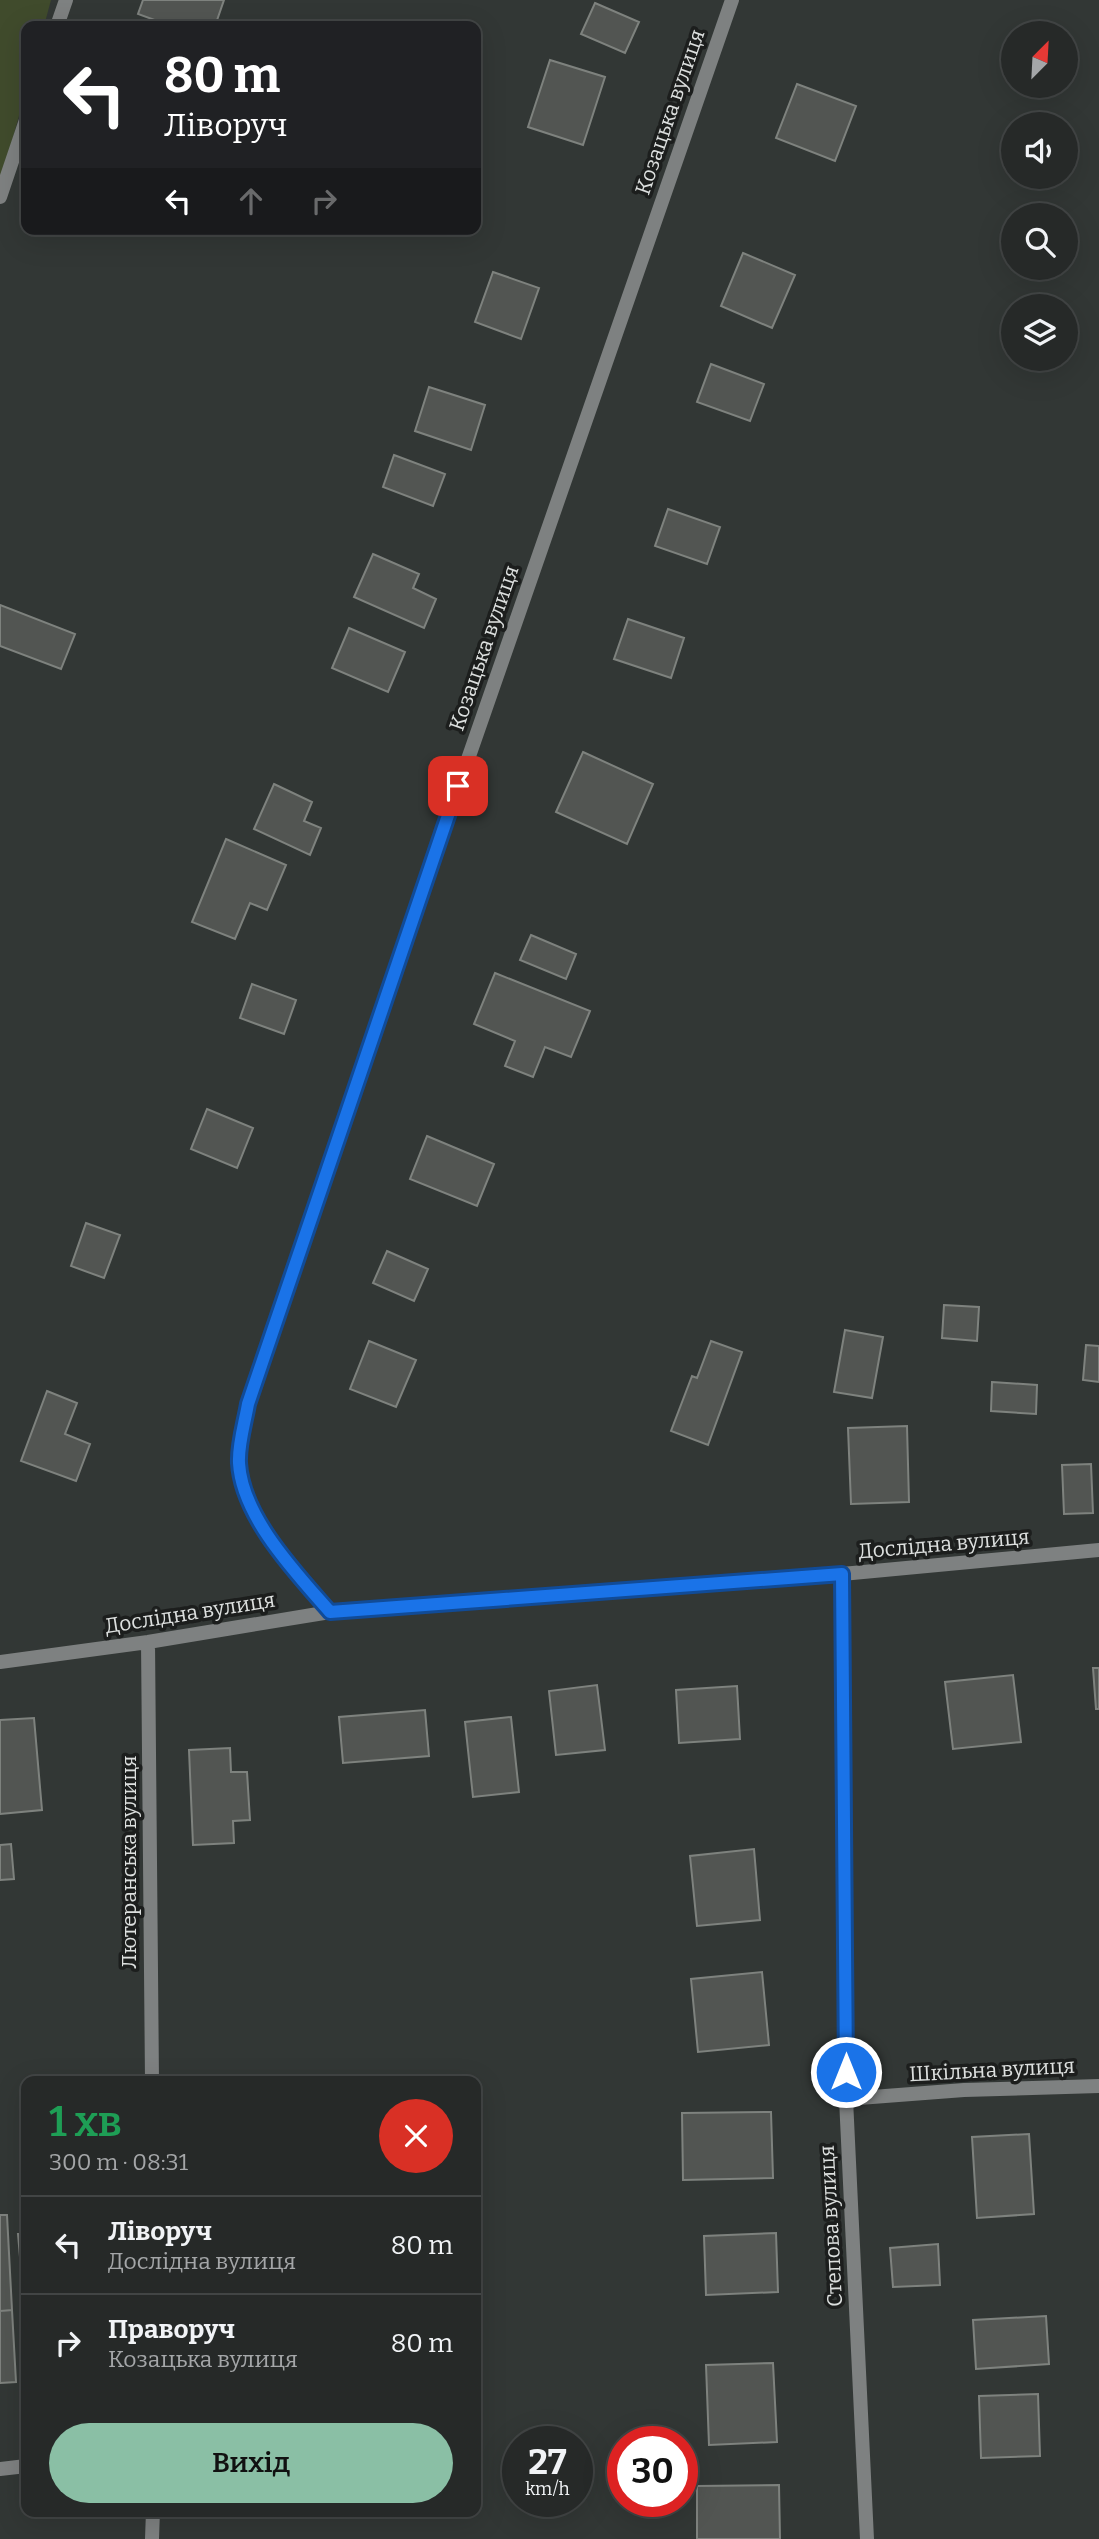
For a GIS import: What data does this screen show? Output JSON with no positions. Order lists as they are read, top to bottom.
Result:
{
  "streets": {
    "street": [
      "Козацька вулиця",
      "Дослідна вулиця",
      "Лютеранська вулиця",
      "Шкільна вулиця",
      "Степова вулиця"
    ]
  },
  "crossings": [
    ["Козацька вулиця", "Дослідна вулиця"],
    ["Дослідна вулиця", "Лютеранська вулиця"],
    ["Дослідна вулиця", "Степова вулиця"],
    ["Шкільна вулиця", "Степова вулиця"]
  ],
  "north": "top right",
  "page": {
    "turn": ["80 m", "Ліворуч"],
    "heading": ["1 хв", "300 m · 08:31"],
    "list": [
      {
        "name": "Ліворуч",
        "note": "Дослідна вулиця",
        "value": "80 m"
      },
      {
        "name": "Праворуч",
        "note": "Козацька вулиця",
        "value": "80 m"
      }
    ],
    "buttons": "Вихід",
    "speed": "27 km/h",
    "limit": "30"
  }
}
